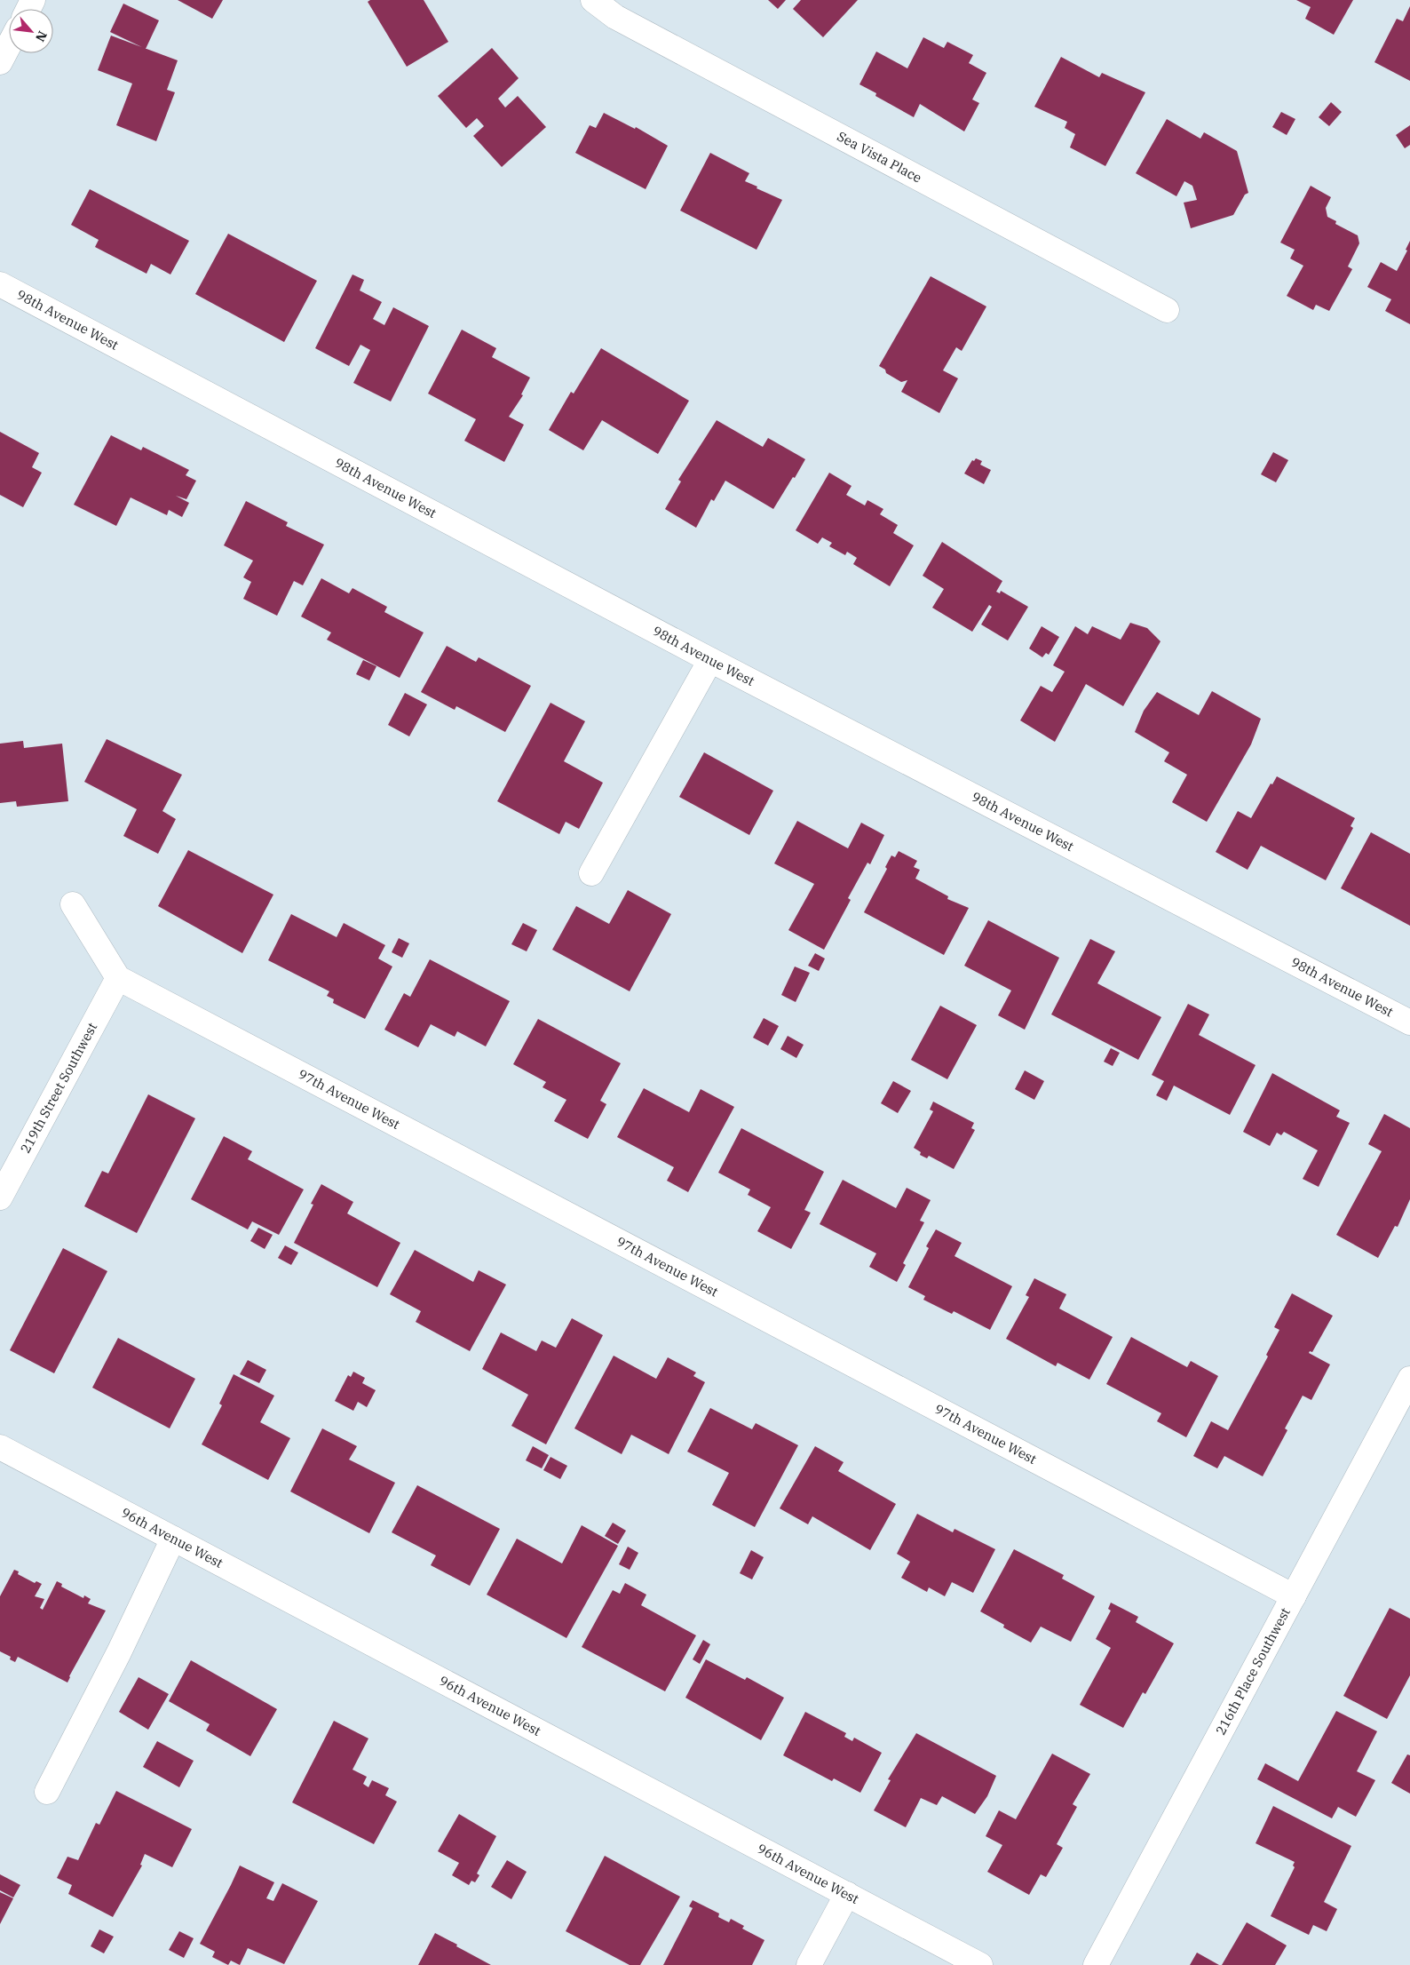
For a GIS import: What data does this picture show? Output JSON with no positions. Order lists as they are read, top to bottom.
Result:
{
  "streets": {
    "street": [
      "Sea Vista Place",
      "98th Avenue West",
      "219th Street Southwest",
      "97th Avenue West",
      "96th Avenue West",
      "216th Place Southwest"
    ]
  },
  "crossings": [
    ["219th Street Southwest", "97th Avenue West"],
    ["97th Avenue West", "216th Place Southwest"]
  ],
  "north": "bottom right"
}
